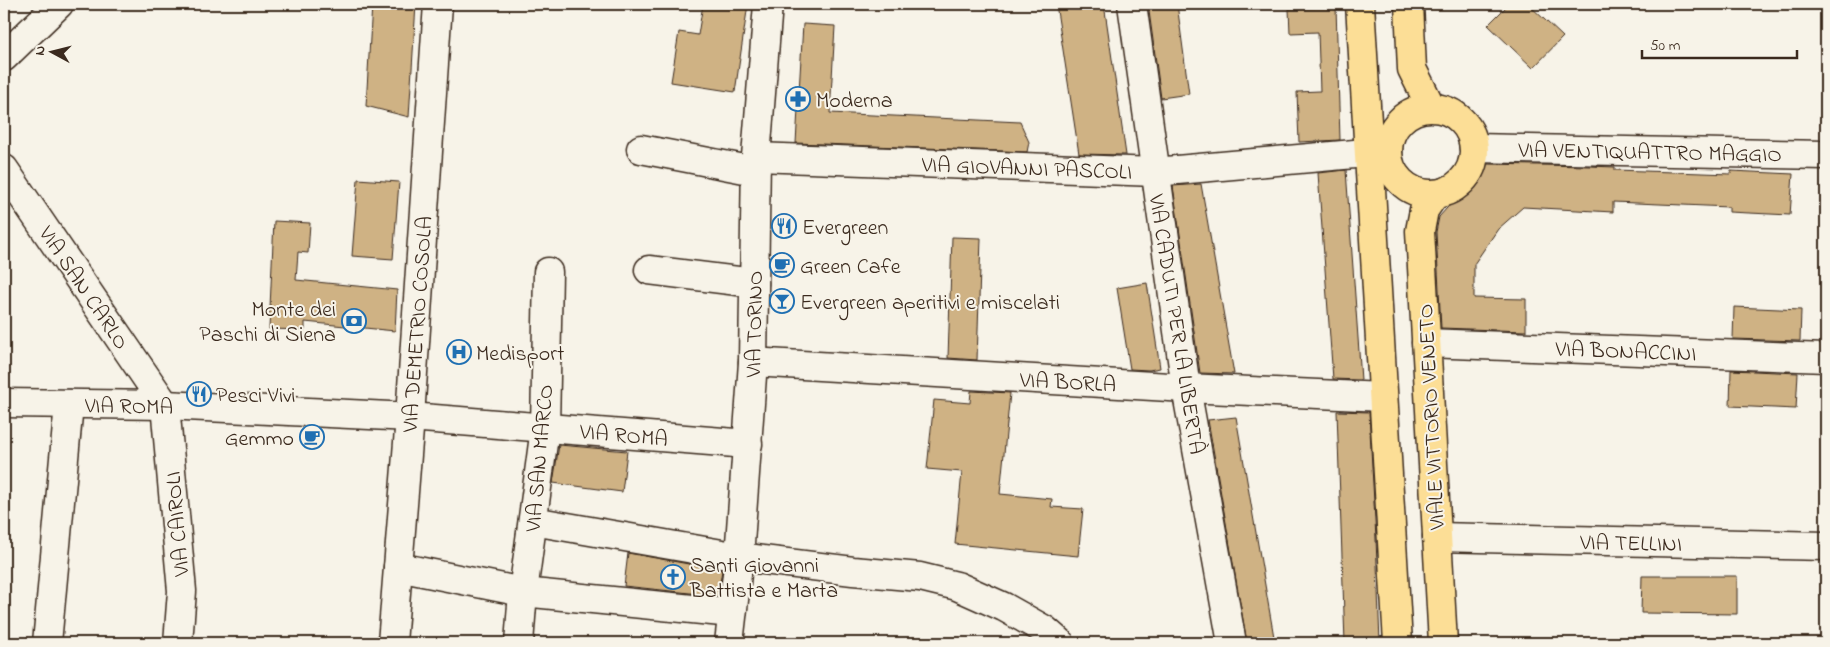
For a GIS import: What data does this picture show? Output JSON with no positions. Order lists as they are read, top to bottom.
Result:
{
  "streets": {
    "main road": ["VIALE VITTORIO VENETO"],
    "street": [
      "VIA VENTIQUATTRO MAGGIO",
      "VIA GIOVANNI PASCOLI",
      "VIA SAN CARLO",
      "VIA DEMETRIO COSOLA",
      "VIA TORINO",
      "VIA CADUTI PER LA LIBERTÀ",
      "VIA BONACCINI",
      "VIA BORLA",
      "VIA ROMA",
      "VIA SAN MARCO",
      "VIA CAIROLI",
      "VIA TELLINI"
    ]
  },
  "crossings": [
    ["VIA VENTIQUATTRO MAGGIO", "VIA GIOVANNI PASCOLI"],
    ["VIA VENTIQUATTRO MAGGIO", "VIALE VITTORIO VENETO"],
    ["VIA GIOVANNI PASCOLI", "VIA TORINO"],
    ["VIA GIOVANNI PASCOLI", "VIA CADUTI PER LA LIBERTÀ"],
    ["VIA GIOVANNI PASCOLI", "VIALE VITTORIO VENETO"],
    ["VIA SAN CARLO", "VIA ROMA"],
    ["VIA SAN CARLO", "VIA CAIROLI"],
    ["VIA DEMETRIO COSOLA", "VIA ROMA"],
    ["VIA TORINO", "VIA BORLA"],
    ["VIA TORINO", "VIA ROMA"],
    ["VIA CADUTI PER LA LIBERTÀ", "VIA BORLA"],
    ["VIA BONACCINI", "VIALE VITTORIO VENETO"],
    ["VIA BORLA", "VIALE VITTORIO VENETO"],
    ["VIA ROMA", "VIA SAN MARCO"],
    ["VIA ROMA", "VIA CAIROLI"],
    ["VIALE VITTORIO VENETO", "VIA TELLINI"]
  ],
  "places": {
    "pharmacy": ["Moderna"],
    "restaurant": ["Evergreen", "Pesci Vivi"],
    "cafe": ["Green Cafe", "Gemmo"],
    "bar": ["Evergreen aperitivi e miscelati"],
    "bank": ["Monte dei Paschi di Siena"],
    "hospital": ["Medisport"],
    "church": ["Santi Giovanni Battista e Marta"]
  },
  "scale_bar": "50 m",
  "north": "left"
}
